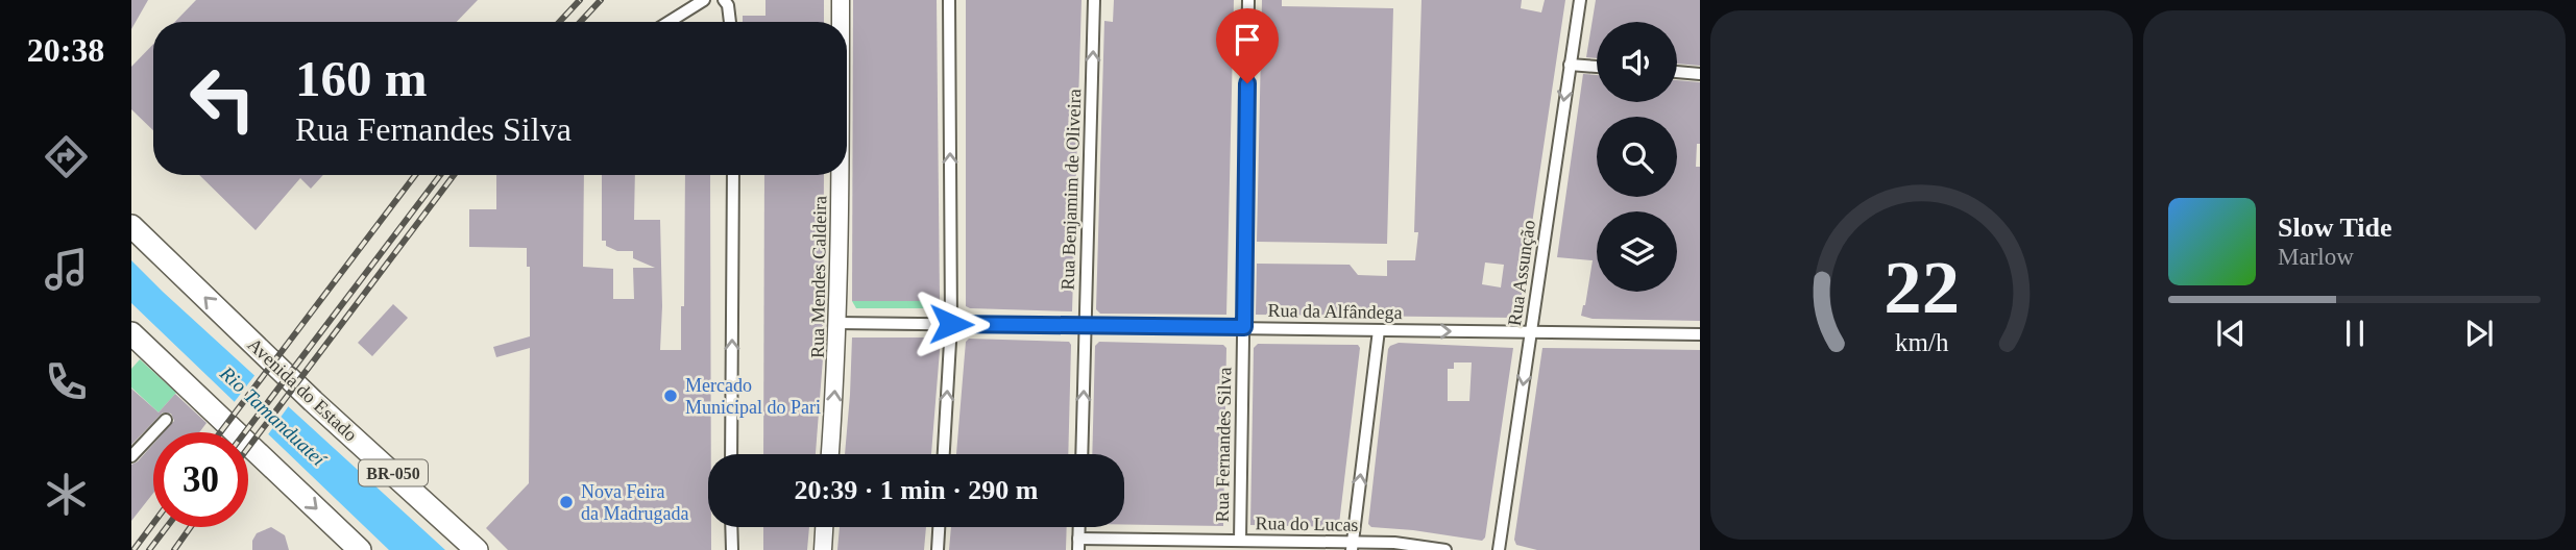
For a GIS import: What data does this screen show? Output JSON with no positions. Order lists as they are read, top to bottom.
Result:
{
  "streets": {
    "highway": ["Avenida do Estado", "BR-050"],
    "street": [
      "Rua Benjamim de Oliveira",
      "Rua Assunção",
      "Rua Mendes Caldeira",
      "Rua da Alfândega",
      "Rua Fernandes Silva",
      "Rua do Lucas"
    ]
  },
  "crossings": [
    ["Rua Benjamim de Oliveira", "Rua da Alfândega"],
    ["Rua Assunção", "Rua da Alfândega"],
    ["Rua Mendes Caldeira", "Rua da Alfândega"],
    ["Rua da Alfândega", "Rua Fernandes Silva"],
    ["Rua Fernandes Silva", "Rua do Lucas"]
  ],
  "one_way": ["Rua Benjamim de Oliveira", "Rua Assunção"],
  "water": ["Rio Tamanduateí"],
  "places": ["Mercado Municipal do Pari", "Nova Feira da Madrugada"],
  "page": {
    "tabs": "20:38",
    "turn": ["160 m", "Rua Fernandes Silva"],
    "song": ["Slow Tide", "Marlow"],
    "limit": "30",
    "trip": "20:39 · 1 min · 290 m",
    "gauge": ["22", "km/h"]
  }
}
